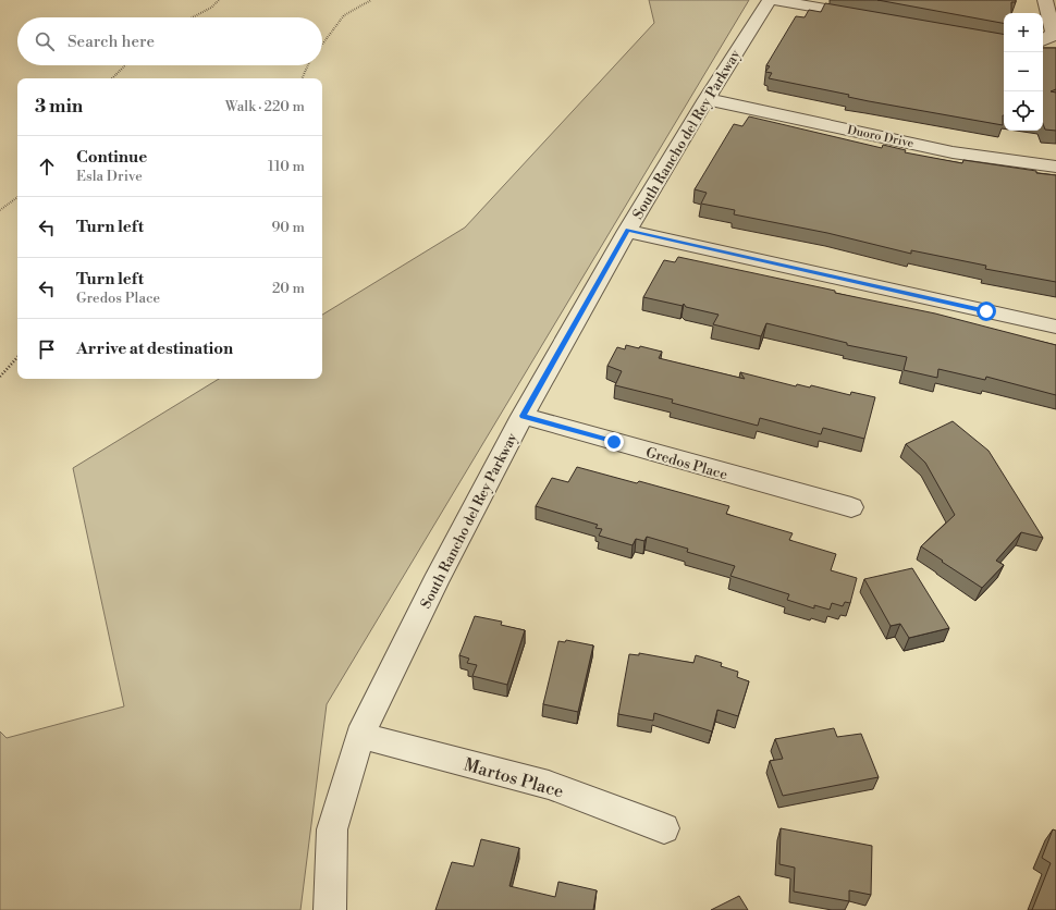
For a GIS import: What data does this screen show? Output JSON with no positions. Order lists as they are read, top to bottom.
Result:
{
  "streets": {
    "street": [
      "South Rancho del Rey Parkway",
      "Duoro Drive",
      "Gredos Place",
      "Martos Place"
    ]
  },
  "crossings": [
    ["South Rancho del Rey Parkway", "Duoro Drive"],
    ["South Rancho del Rey Parkway", "Gredos Place"],
    ["South Rancho del Rey Parkway", "Martos Place"]
  ],
  "page": {
    "map_buttons": ["+", "−"],
    "search": "Search here",
    "heading": ["3 min", "Walk · 220 m"],
    "list": [
      ["Continue", "Esla Drive", "110 m"],
      ["Turn left", "90 m"],
      ["Turn left", "Gredos Place", "20 m"],
      "Arrive at destination"
    ]
  }
}
